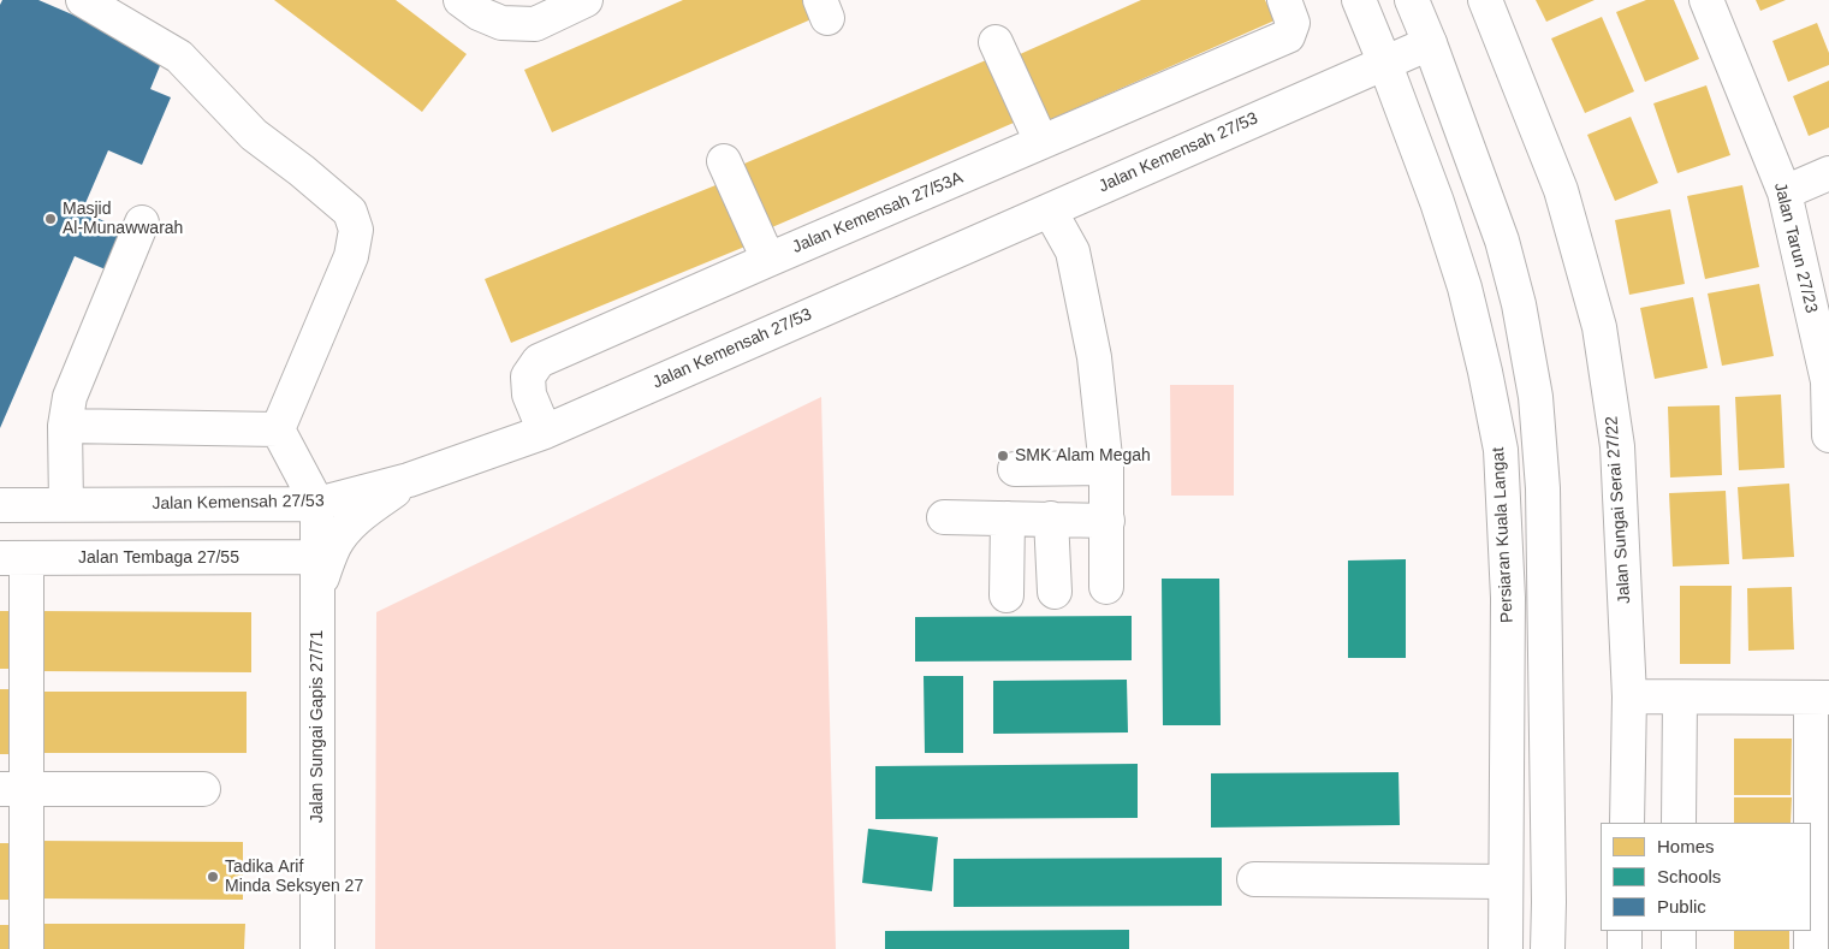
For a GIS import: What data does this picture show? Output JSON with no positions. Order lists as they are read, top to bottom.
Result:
{
  "streets": {
    "street": [
      "Jalan Kemensah 27/53",
      "Jalan Kemensah 27/53A",
      "Jalan Tarun 27/23",
      "Jalan Sungai Serai 27/22",
      "Persiaran Kuala Langat",
      "Jalan Tembaga 27/55",
      "Jalan Sungai Gapis 27/71"
    ]
  },
  "crossings": [
    ["Jalan Kemensah 27/53", "Jalan Kemensah 27/53A"],
    ["Jalan Kemensah 27/53", "Persiaran Kuala Langat"],
    ["Jalan Kemensah 27/53", "Jalan Sungai Gapis 27/71"],
    ["Jalan Tembaga 27/55", "Jalan Sungai Gapis 27/71"]
  ],
  "places": ["Masjid Al-Munawwarah", "SMK Alam Megah", "Tadika Arif Minda Seksyen 27"],
  "legend": ["Homes", "Schools", "Public"]
}
